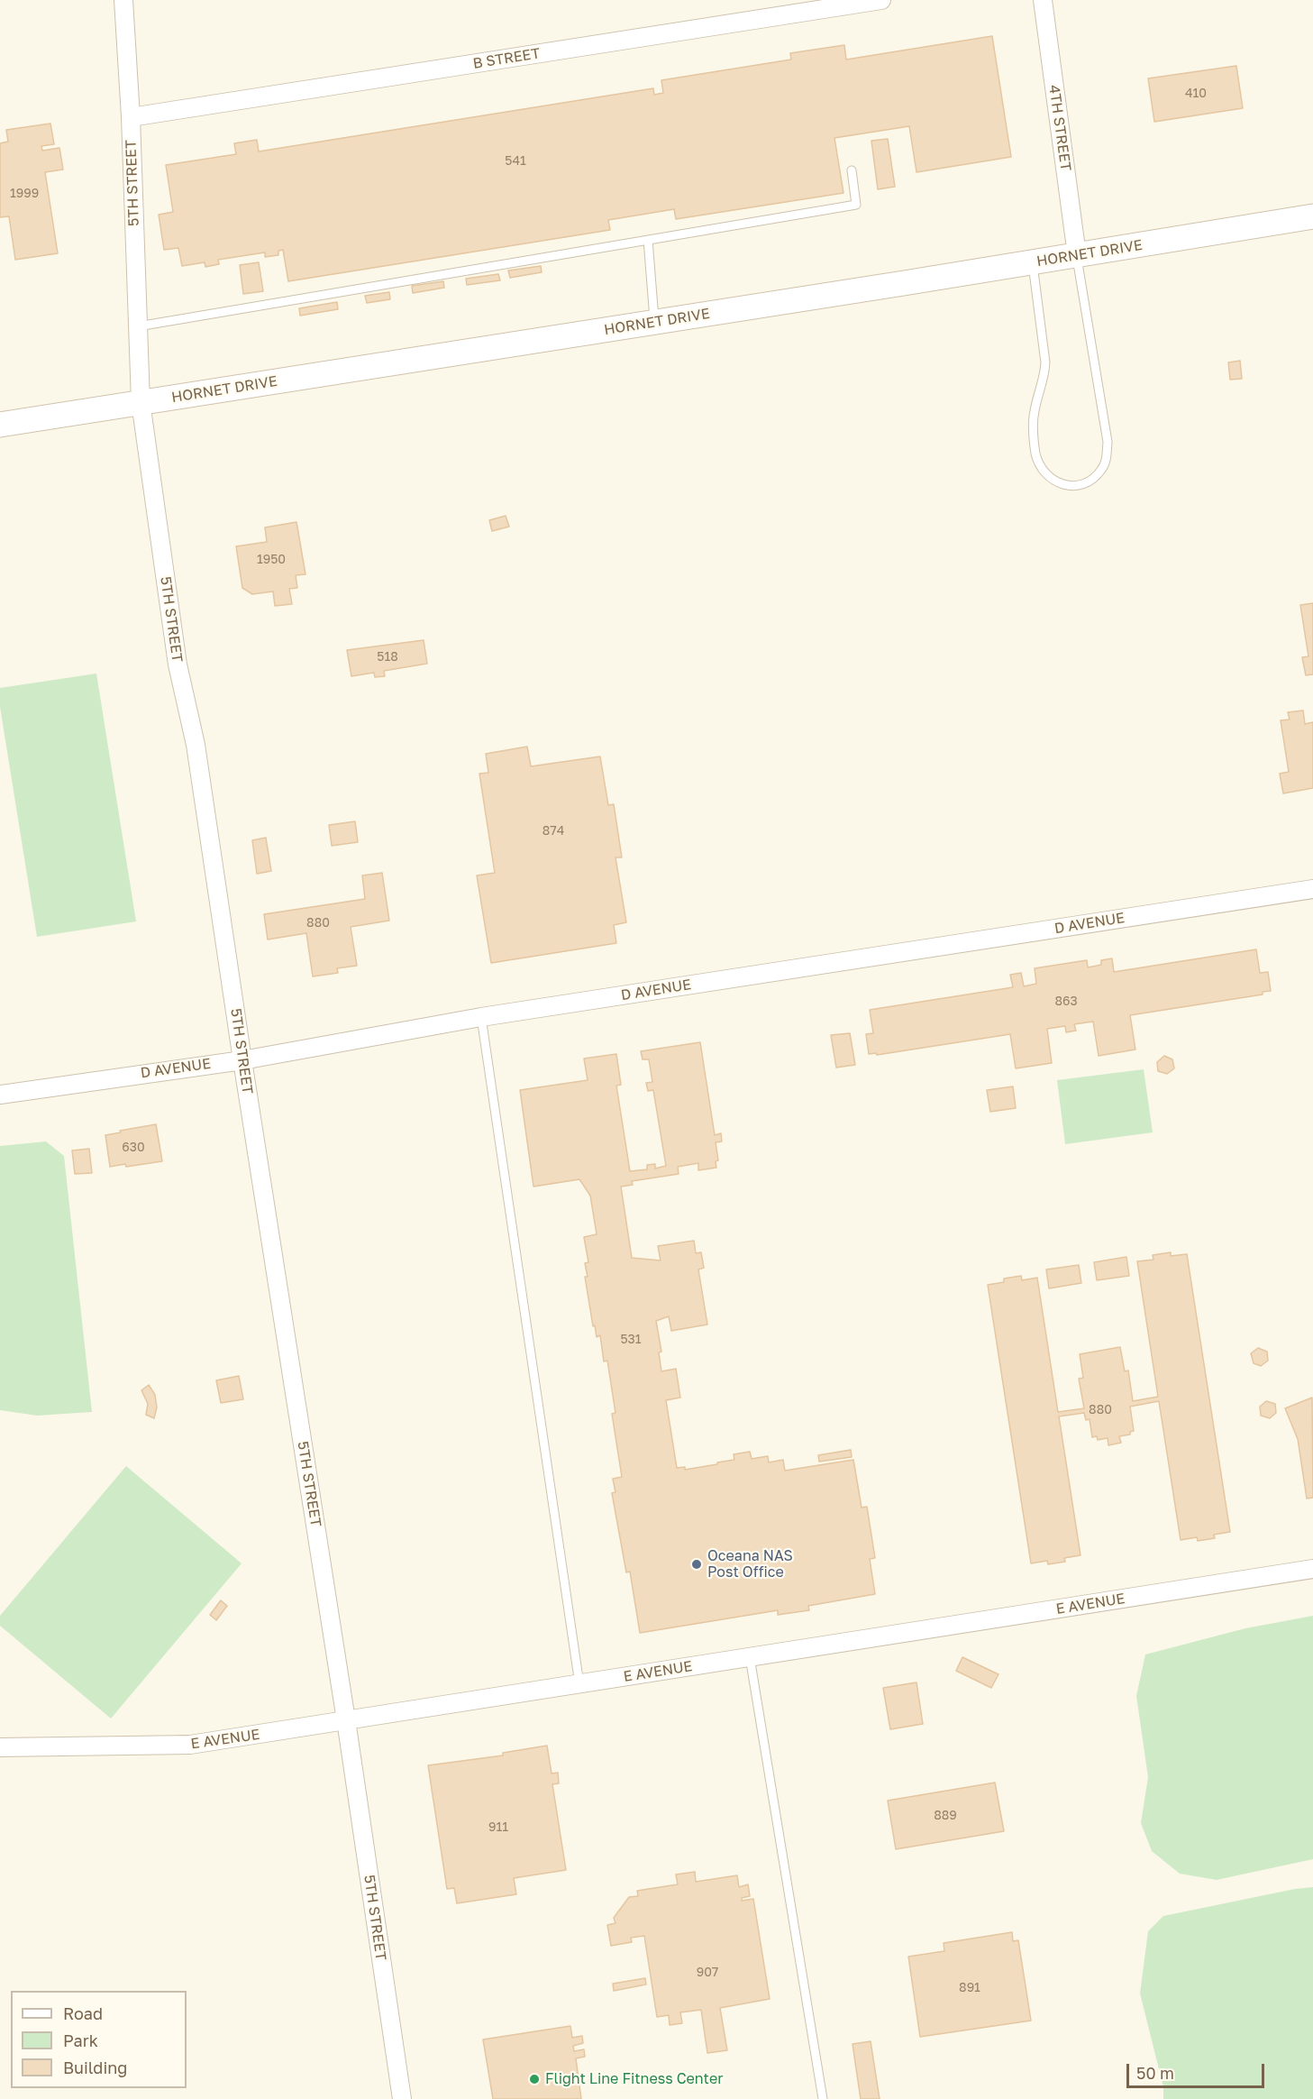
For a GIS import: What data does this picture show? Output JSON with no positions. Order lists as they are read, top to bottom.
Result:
{
  "streets": {
    "main road": ["HORNET DRIVE"],
    "street": [
      "B STREET",
      "4TH STREET",
      "5TH STREET",
      "D AVENUE",
      "E AVENUE"
    ]
  },
  "crossings": [
    ["B STREET", "5TH STREET"],
    ["4TH STREET", "HORNET DRIVE"],
    ["5TH STREET", "HORNET DRIVE"],
    ["5TH STREET", "D AVENUE"],
    ["5TH STREET", "E AVENUE"]
  ],
  "places": ["Oceana NAS Post Office", "Flight Line Fitness Center"],
  "house_numbers": [
    "410",
    "541",
    "1999",
    "1950",
    "518",
    "874",
    "880",
    "863",
    "630",
    "531",
    "880",
    "889",
    "911",
    "907",
    "891"
  ],
  "legend": ["Road", "Park", "Building"],
  "scale_bar": "50 m"
}
